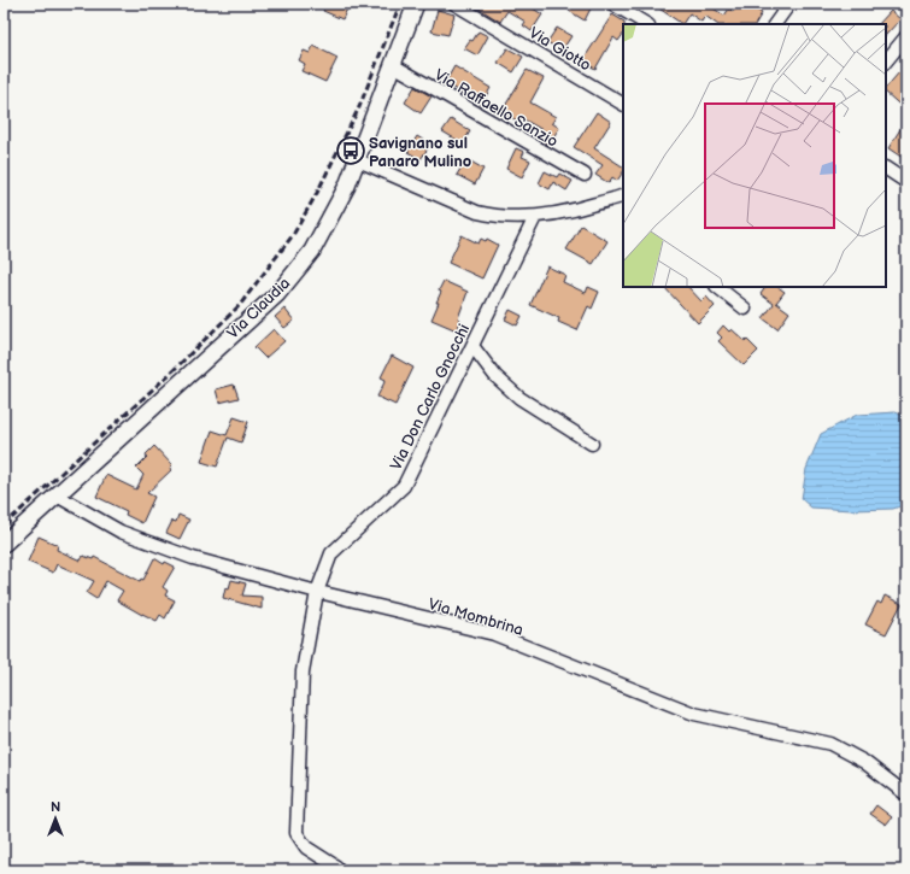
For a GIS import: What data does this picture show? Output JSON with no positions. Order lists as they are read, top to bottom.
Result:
{
  "streets": {
    "main road": ["Via Claudia"],
    "street": [
      "Via Giotto",
      "Via Raffaello Sanzio",
      "Via Don Carlo Gnocchi",
      "Via Mombrina"
    ]
  },
  "crossings": [
    ["Via Raffaello Sanzio", "Via Claudia"],
    ["Via Claudia", "Via Mombrina"],
    ["Via Don Carlo Gnocchi", "Via Mombrina"]
  ],
  "places": {
    "bus stop": ["Savignano sul Panaro Mulino"]
  },
  "north": "top"
}
